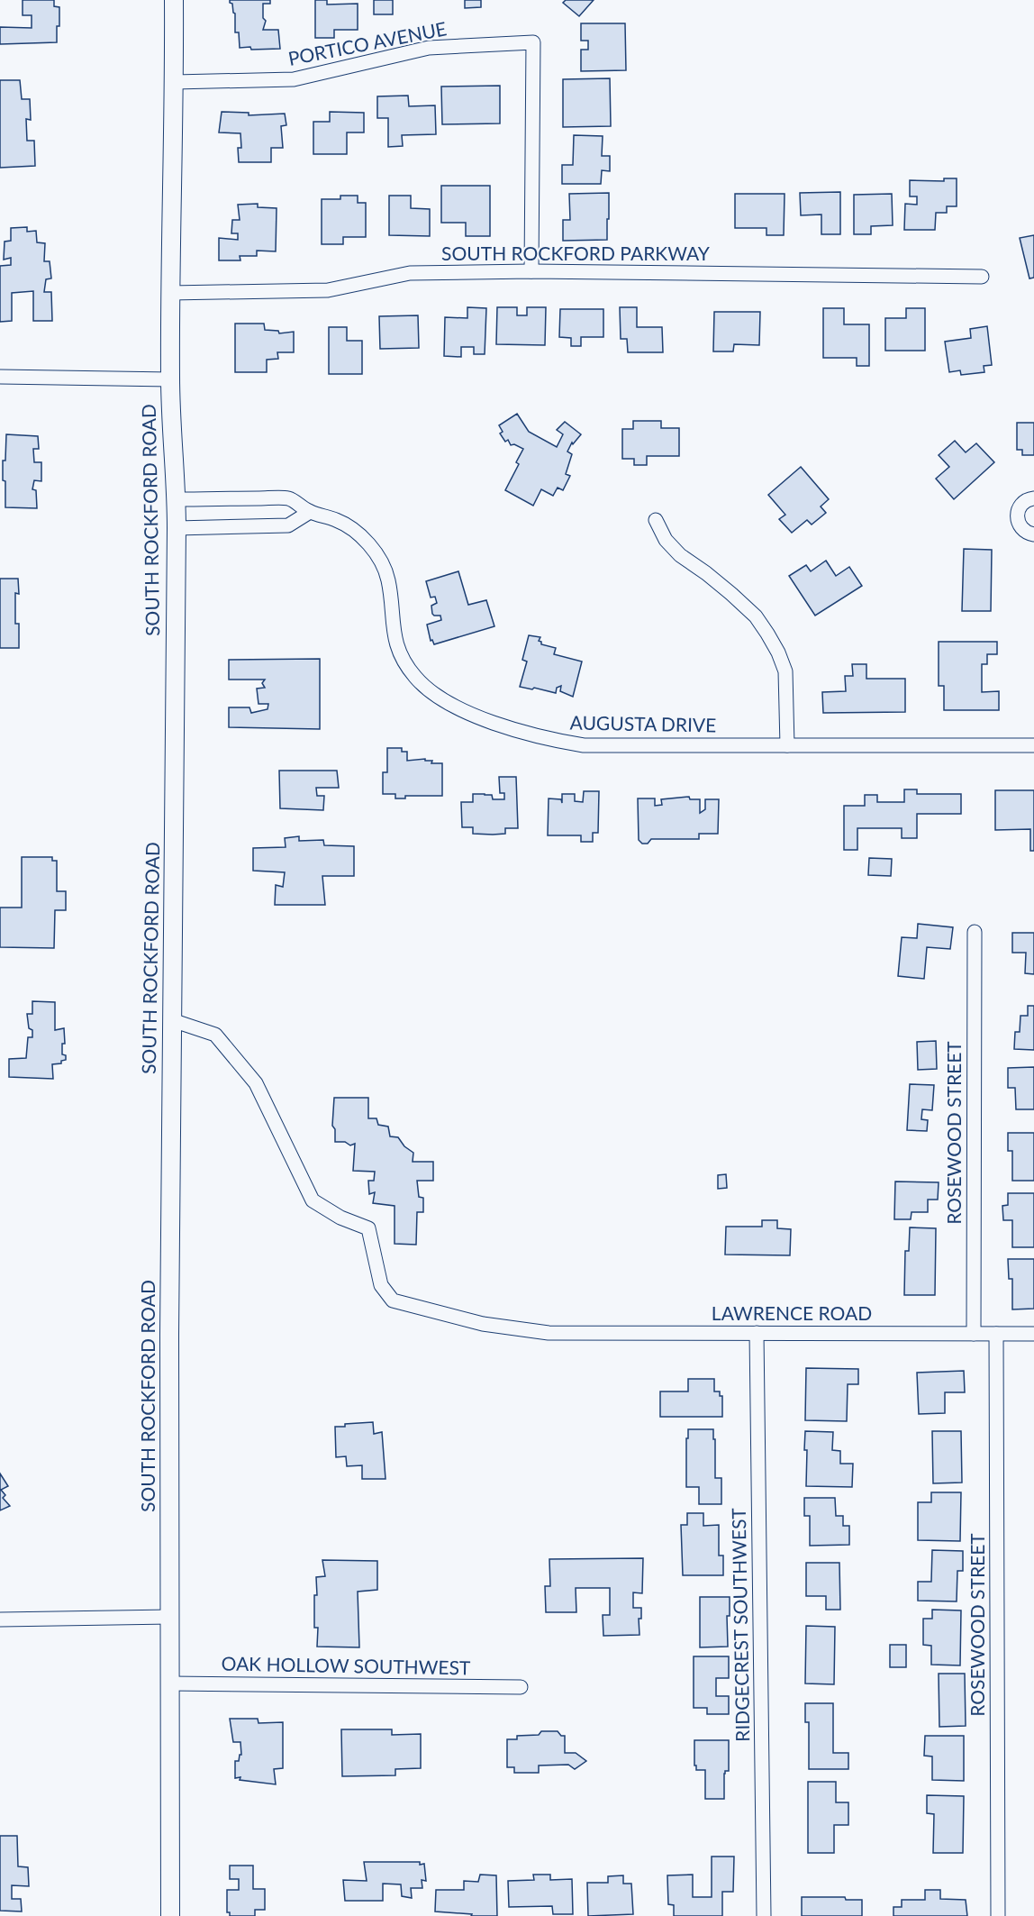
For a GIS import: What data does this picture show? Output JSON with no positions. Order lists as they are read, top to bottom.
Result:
{
  "streets": {
    "street": [
      "PORTICO AVENUE",
      "SOUTH ROCKFORD PARKWAY",
      "SOUTH ROCKFORD ROAD",
      "AUGUSTA DRIVE",
      "ROSEWOOD STREET",
      "LAWRENCE ROAD",
      "RIDGECREST SOUTHWEST",
      "OAK HOLLOW SOUTHWEST"
    ]
  },
  "crossings": [
    ["PORTICO AVENUE", "SOUTH ROCKFORD PARKWAY"],
    ["PORTICO AVENUE", "SOUTH ROCKFORD ROAD"],
    ["SOUTH ROCKFORD PARKWAY", "SOUTH ROCKFORD ROAD"],
    ["SOUTH ROCKFORD ROAD", "AUGUSTA DRIVE"],
    ["SOUTH ROCKFORD ROAD", "LAWRENCE ROAD"],
    ["SOUTH ROCKFORD ROAD", "OAK HOLLOW SOUTHWEST"],
    ["ROSEWOOD STREET", "LAWRENCE ROAD"],
    ["LAWRENCE ROAD", "RIDGECREST SOUTHWEST"]
  ]
}
